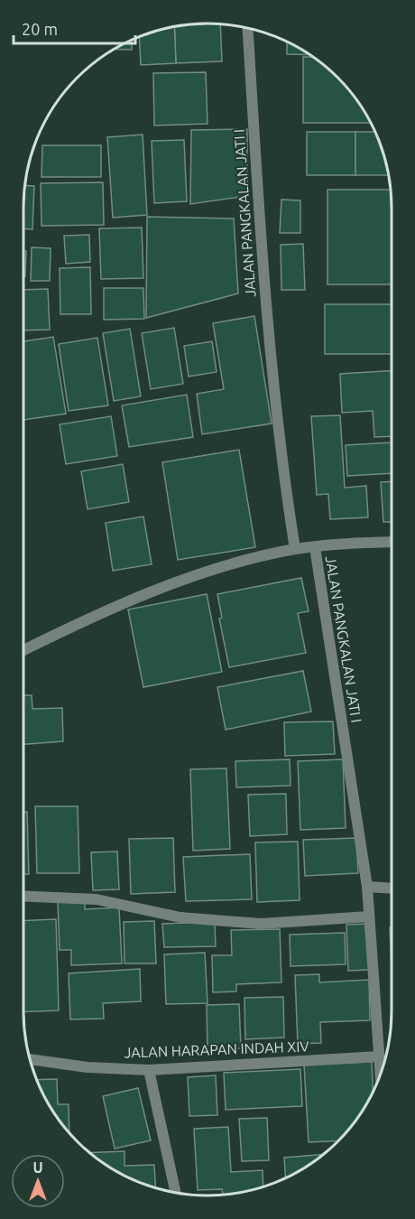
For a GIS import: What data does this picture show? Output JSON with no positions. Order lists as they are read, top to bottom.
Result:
{
  "streets": {
    "street": ["JALAN PANGKALAN JATI I", "JALAN HARAPAN INDAH XIV"]
  },
  "crossings": [
    ["JALAN PANGKALAN JATI I", "JALAN HARAPAN INDAH XIV"]
  ],
  "scale_bar": "20 m",
  "north": "top"
}
